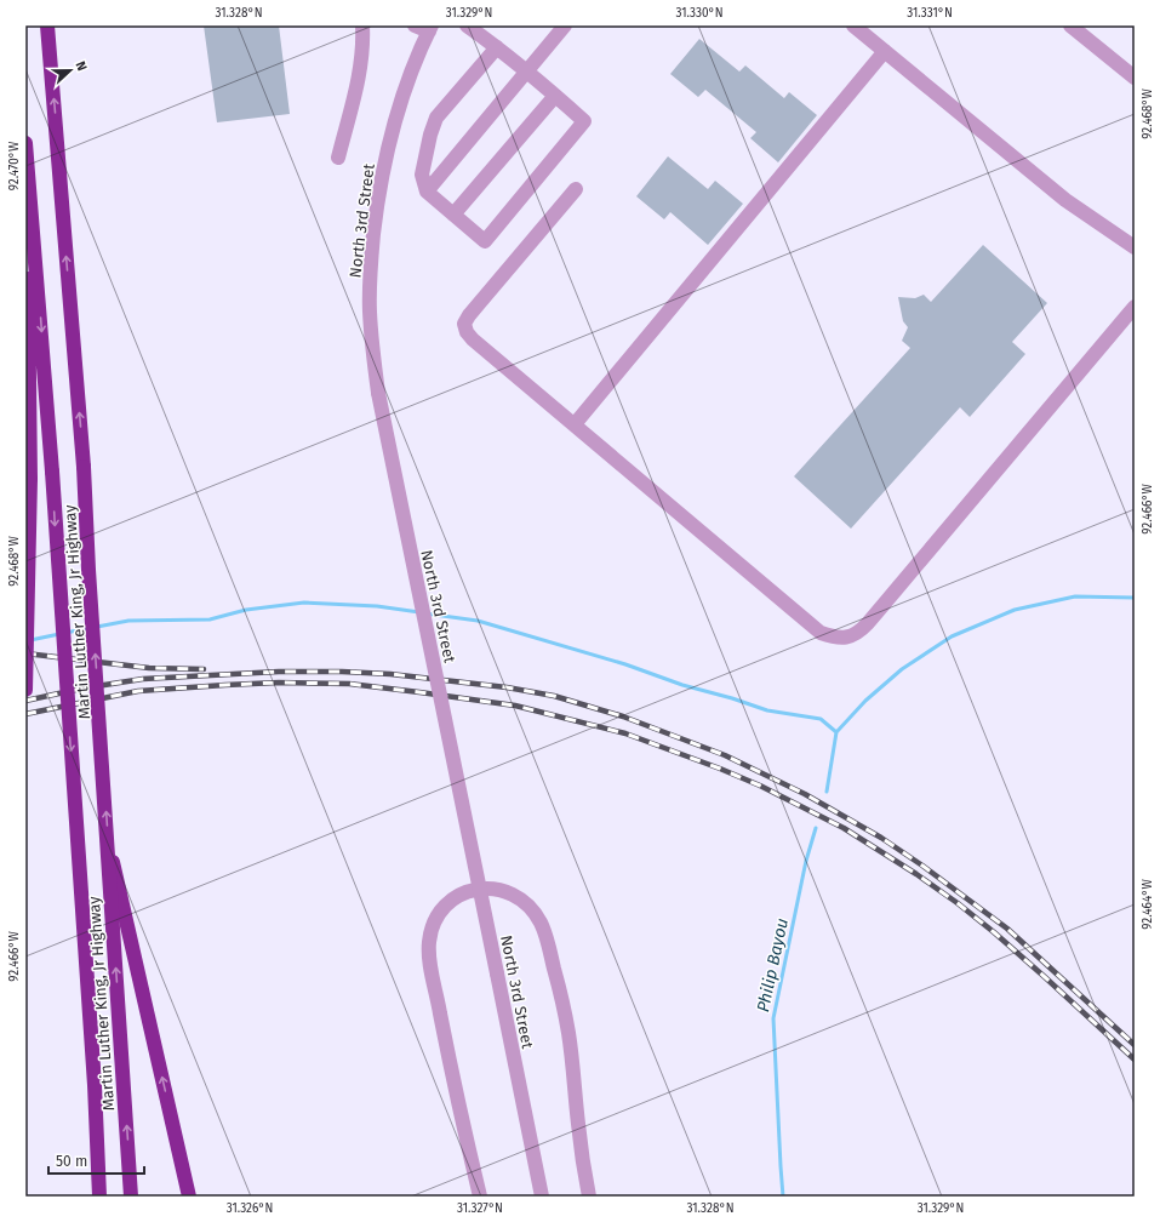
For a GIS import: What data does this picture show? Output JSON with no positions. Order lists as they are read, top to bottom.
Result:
{
  "streets": {
    "highway": ["Martin Luther King, Jr Highway"],
    "street": ["North 3rd Street"]
  },
  "water": ["Philip Bayou"],
  "scale_bar": "50 m",
  "north": "right",
  "coordinates": [
    "31.328°N",
    "31.329°N",
    "31.330°N",
    "31.331°N",
    "92.468°W",
    "92.470°W",
    "92.466°W",
    "92.464°W",
    "31.326°N",
    "31.327°N"
  ]
}
